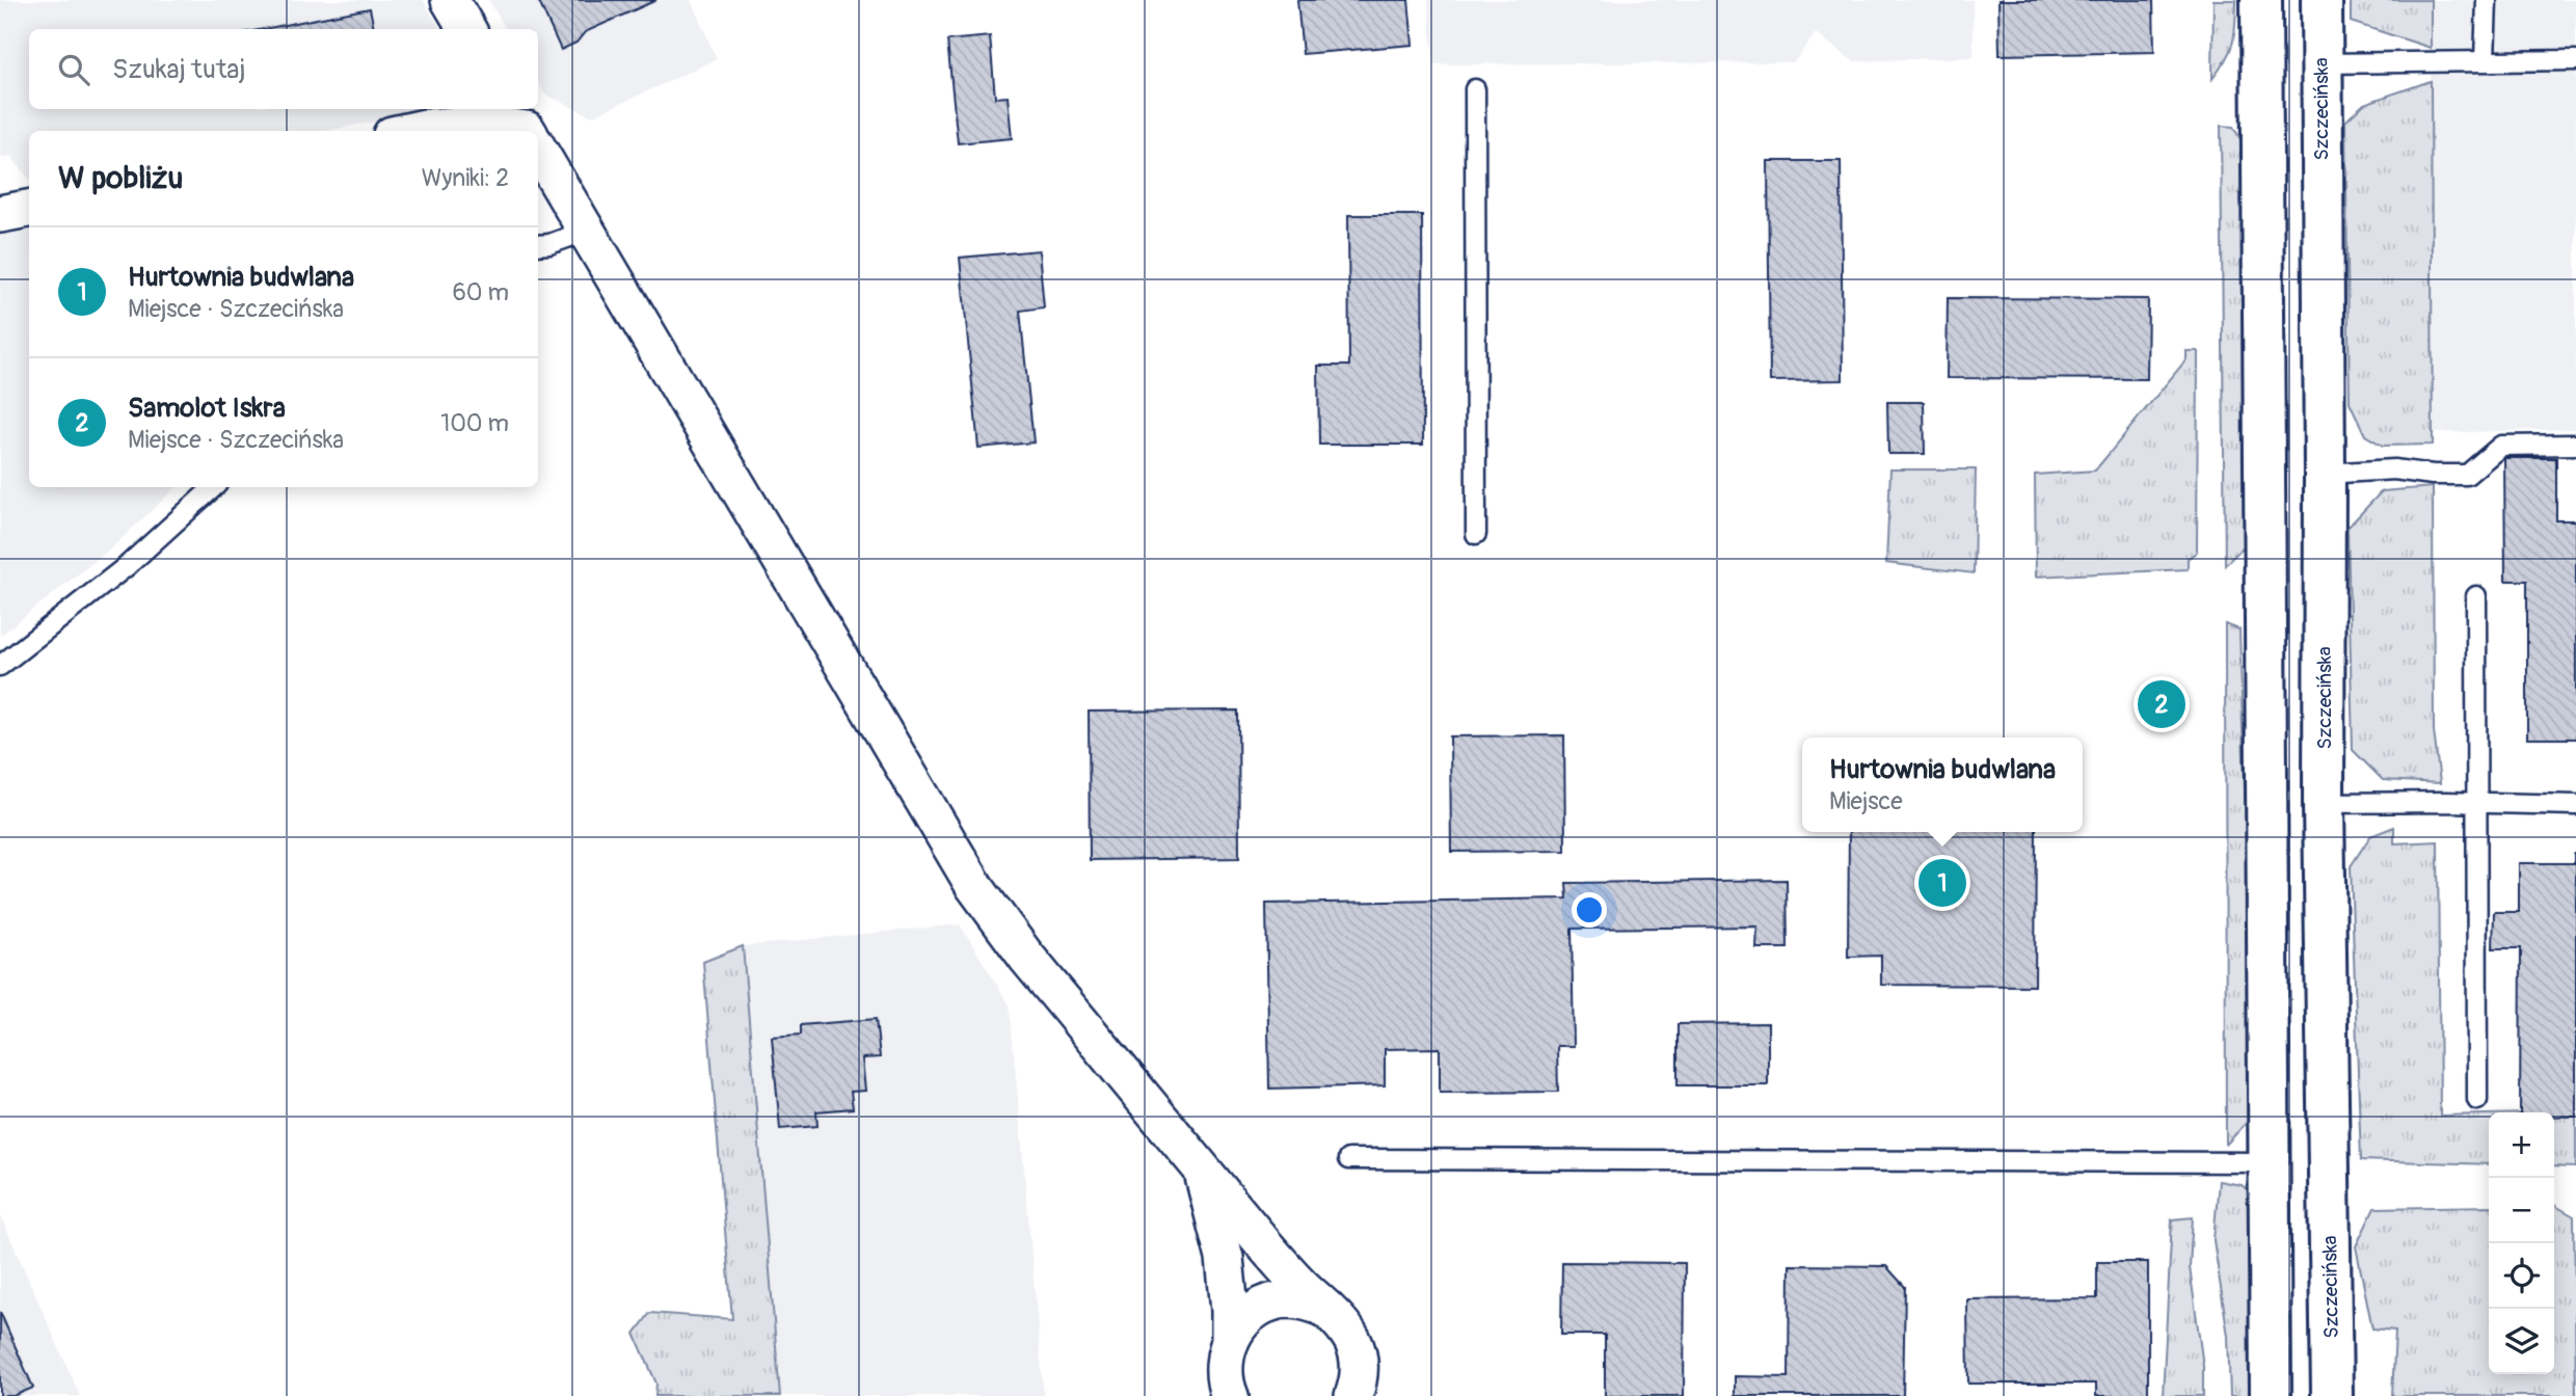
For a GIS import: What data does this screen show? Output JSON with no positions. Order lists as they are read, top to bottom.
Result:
{
  "streets": {
    "main road": ["Szczecińska"]
  },
  "page": {
    "search": "Szukaj tutaj",
    "heading": ["W pobliżu", "Wyniki: 2"],
    "list": [
      {
        "mark": "1",
        "name": "Hurtownia budwlana",
        "note": "Miejsce · Szczecińska",
        "value": "60 m"
      },
      {
        "mark": "2",
        "name": "Samolot Iskra",
        "note": "Miejsce · Szczecińska",
        "value": "100 m"
      }
    ],
    "pins": ["2", "1"],
    "popup": ["Hurtownia budwlana", "Miejsce"],
    "map_buttons": ["+", "−"]
  }
}
